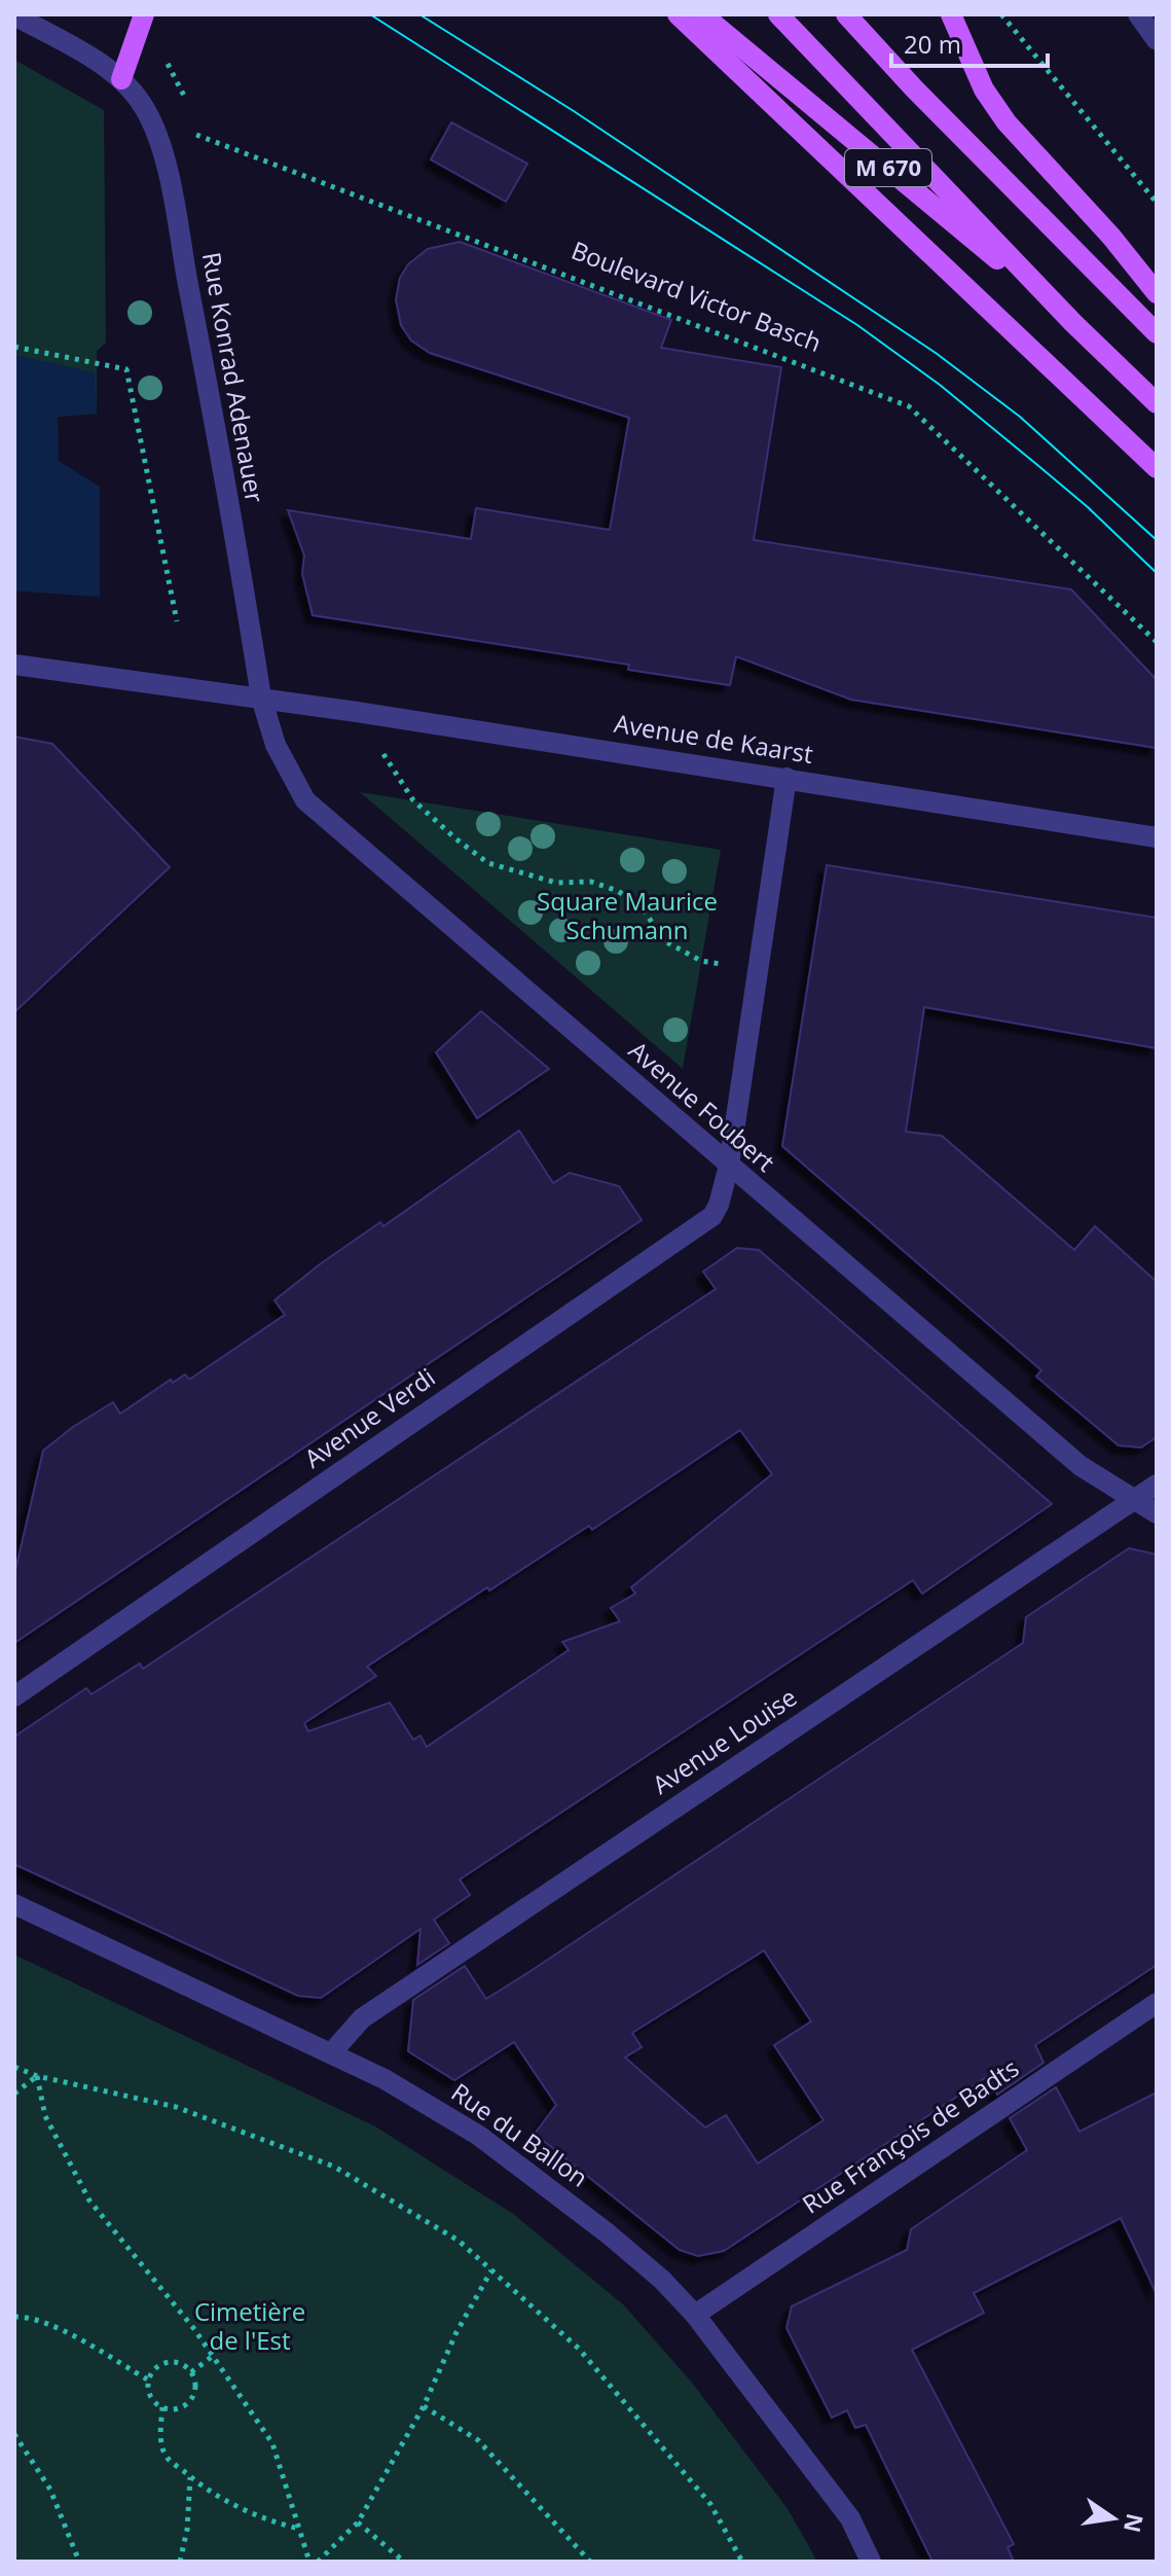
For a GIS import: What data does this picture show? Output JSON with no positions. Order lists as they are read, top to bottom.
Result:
{
  "streets": {
    "main road": ["M 670"],
    "street": [
      "Rue Konrad Adenauer",
      "Avenue de Kaarst",
      "Avenue Foubert",
      "Avenue Verdi",
      "Avenue Louise",
      "Rue du Ballon",
      "Rue François de Badts"
    ],
    "path": ["Boulevard Victor Basch"]
  },
  "crossings": [
    ["Boulevard Victor Basch", "Rue Konrad Adenauer"],
    ["Rue Konrad Adenauer", "Avenue de Kaarst"],
    ["Rue Konrad Adenauer", "Avenue Foubert"],
    ["Avenue de Kaarst", "Avenue Foubert"],
    ["Avenue de Kaarst", "Avenue Verdi"],
    ["Avenue Foubert", "Avenue Verdi"],
    ["Avenue Foubert", "Avenue Louise"],
    ["Avenue Louise", "Rue du Ballon"],
    ["Rue du Ballon", "Rue François de Badts"]
  ],
  "parks": ["Square Maurice Schumann", "Cimetière de l'Est"],
  "scale_bar": "20 m",
  "north": "right"
}
